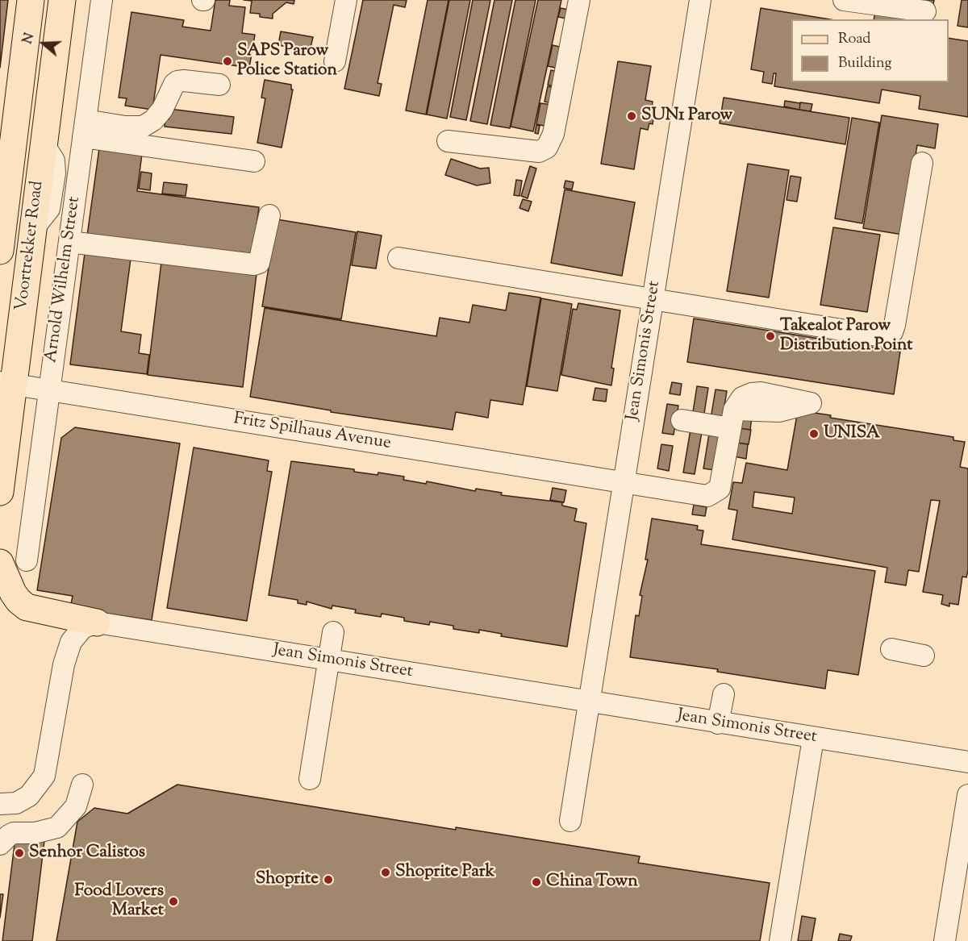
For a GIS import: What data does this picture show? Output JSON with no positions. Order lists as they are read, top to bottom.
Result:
{
  "streets": {
    "main road": ["Voortrekker Road"],
    "street": ["Arnold Wilhelm Street", "Jean Simonis Street", "Fritz Spilhaus Avenue"]
  },
  "crossings": [
    ["Voortrekker Road", "Fritz Spilhaus Avenue"],
    ["Arnold Wilhelm Street", "Fritz Spilhaus Avenue"],
    ["Jean Simonis Street", "Fritz Spilhaus Avenue"]
  ],
  "places": [
    "SAPS Parow Police Station",
    "SUN1 Parow",
    "Takealot Parow Distribution Point",
    "UNISA",
    "Senhor Calistos",
    "Shoprite Park",
    "Shoprite",
    "China Town",
    "Food Lovers Market"
  ],
  "legend": ["Road", "Building"],
  "north": "left"
}
